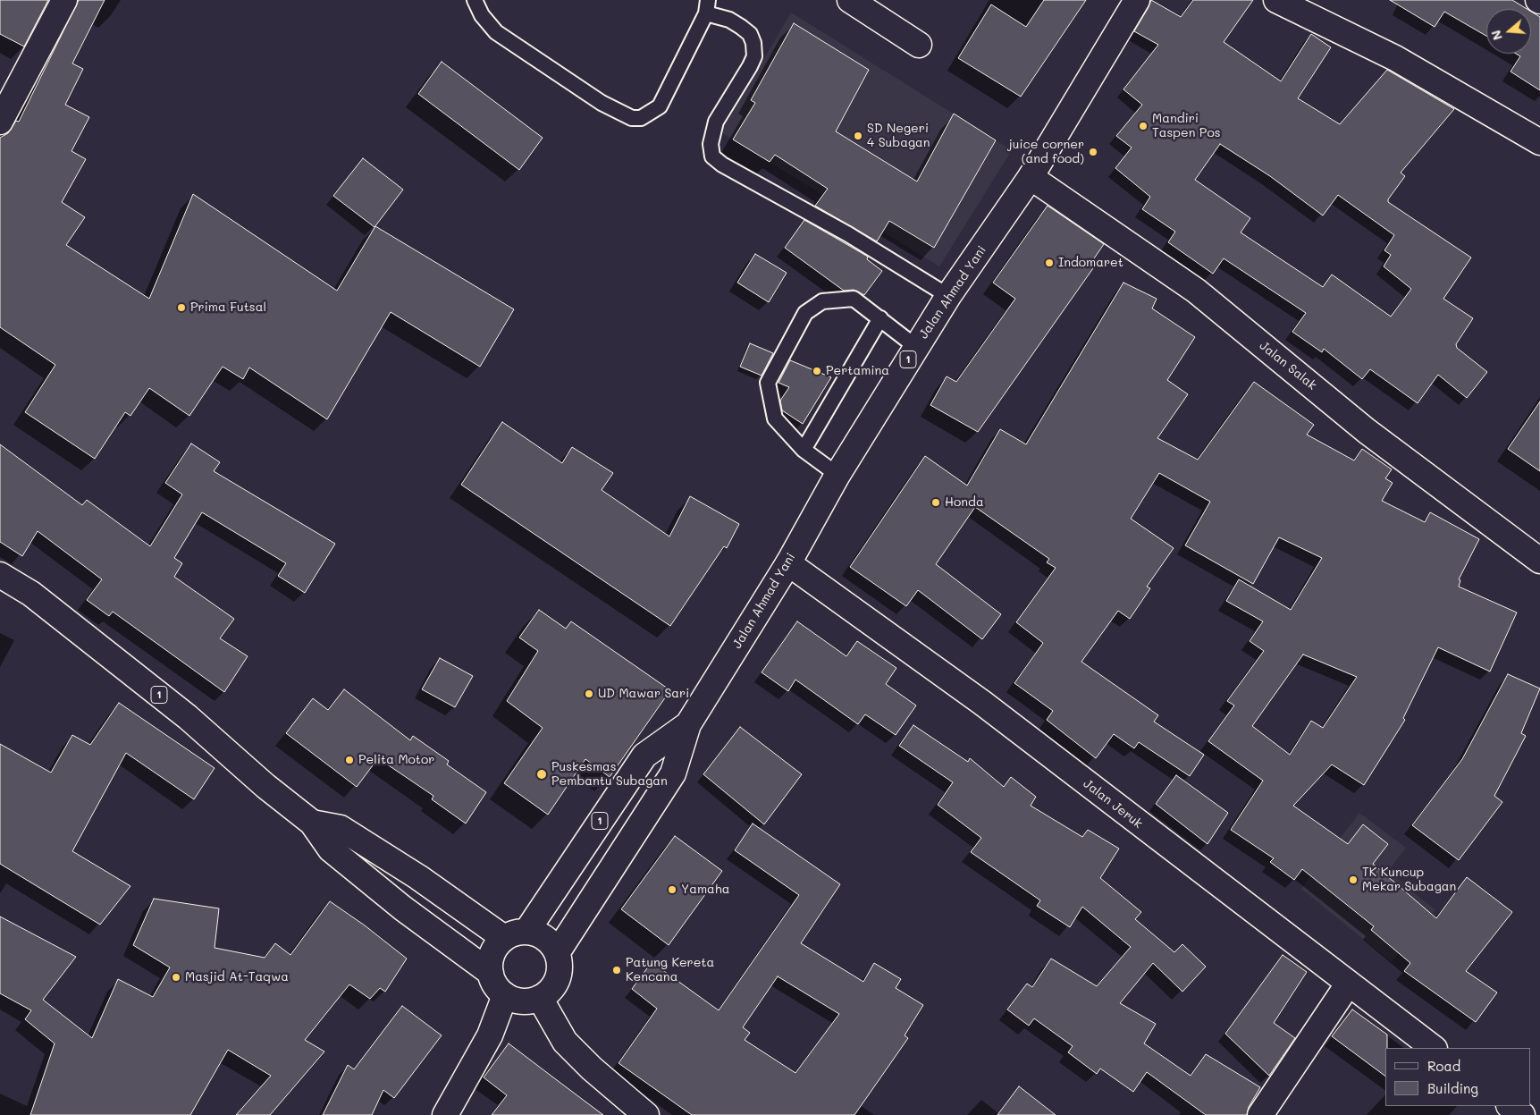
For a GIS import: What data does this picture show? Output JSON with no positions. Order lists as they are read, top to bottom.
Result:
{
  "streets": {
    "main road": [
      "Jalan Ahmad Yani",
      "1",
      "Jalan Salak",
      "Jalan Jeruk"
    ]
  },
  "crossings": [
    ["Jalan Ahmad Yani", "1"],
    ["Jalan Ahmad Yani", "Jalan Salak"],
    ["Jalan Ahmad Yani", "Jalan Jeruk"]
  ],
  "places": [
    "Mandiri Taspen Pos",
    "SD Negeri 4 Subagan",
    "juice corner (and food)",
    "Indomaret",
    "Prima Futsal",
    "Pertamina",
    "Honda",
    "UD Mawar Sari",
    "Pelita Motor",
    "Puskesmas Pembantu Subagan",
    "TK Kuncup Mekar Subagan",
    "Yamaha",
    "Patung Kereta Kencana",
    "Masjid At-Taqwa"
  ],
  "legend": ["Road", "Building"],
  "north": "left"
}
